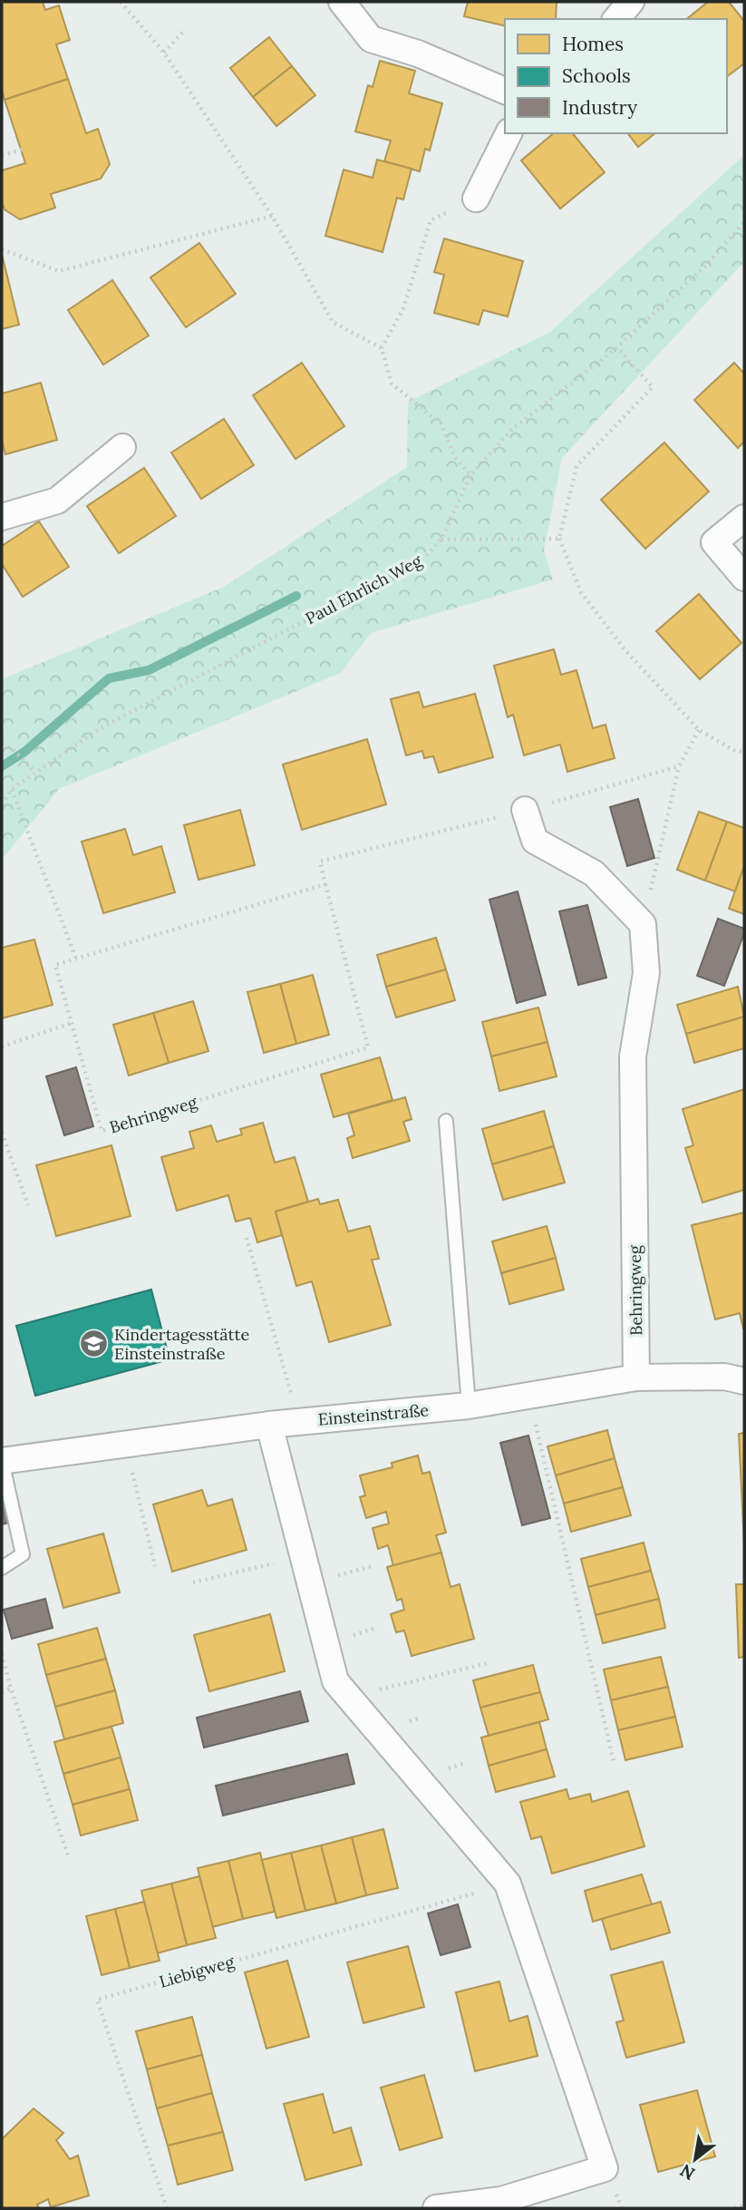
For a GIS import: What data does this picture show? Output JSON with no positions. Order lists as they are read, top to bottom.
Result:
{
  "streets": {
    "street": ["Behringweg", "Einsteinstraße"],
    "path": ["Paul Ehrlich Weg", "Liebigweg"]
  },
  "crossings": [
    ["Behringweg", "Einsteinstraße"]
  ],
  "places": {
    "school or university": ["Kindertagesstätte Einsteinstraße"]
  },
  "legend": ["Homes", "Schools", "Industry"],
  "north": "bottom left"
}
